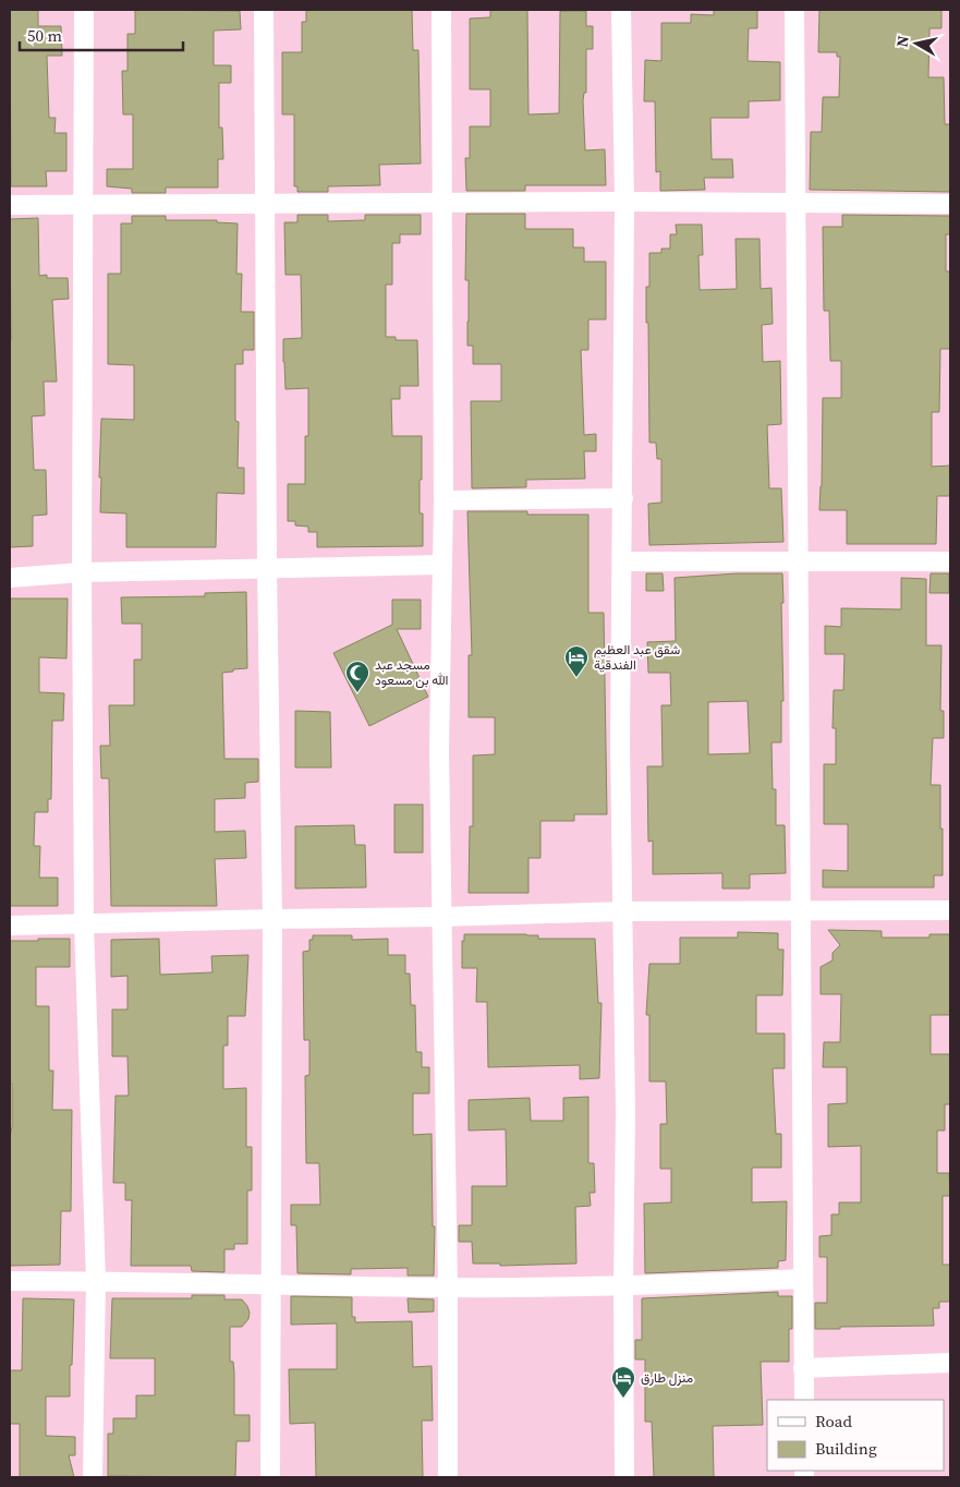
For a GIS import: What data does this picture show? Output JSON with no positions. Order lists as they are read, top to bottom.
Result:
{
  "places": {
    "hotel": ["شقق عبد العظيم الفندقية", "منزل طارق"],
    "mosque": ["مسجد عبد الله بن مسعود"]
  },
  "legend": ["Road", "Building"],
  "scale_bar": "50 m",
  "north": "left"
}
